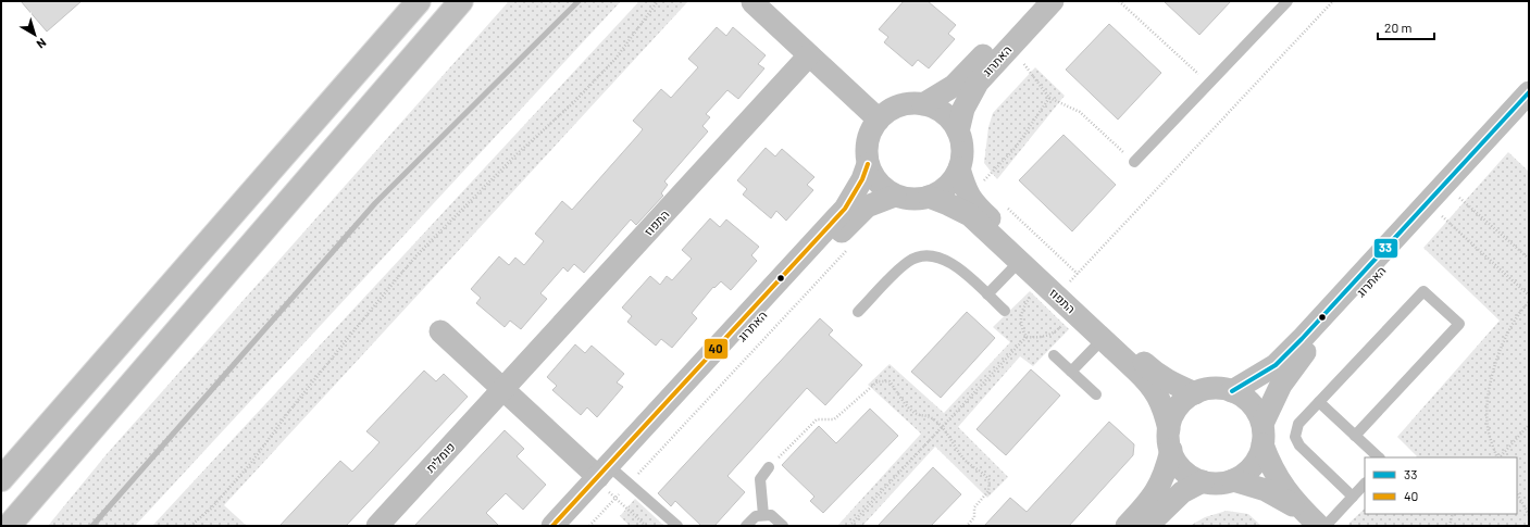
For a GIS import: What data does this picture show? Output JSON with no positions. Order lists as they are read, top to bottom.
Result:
{
  "streets": {
    "street": ["האתרוג", "התפוז", "פומלית"]
  },
  "crossings": [
    ["האתרוג", "התפוז"],
    ["התפוז", "פומלית"]
  ],
  "lines": ["transit line 33", "transit line 40"],
  "legend": ["33", "40"],
  "scale_bar": "20 m",
  "north": "bottom right"
}
